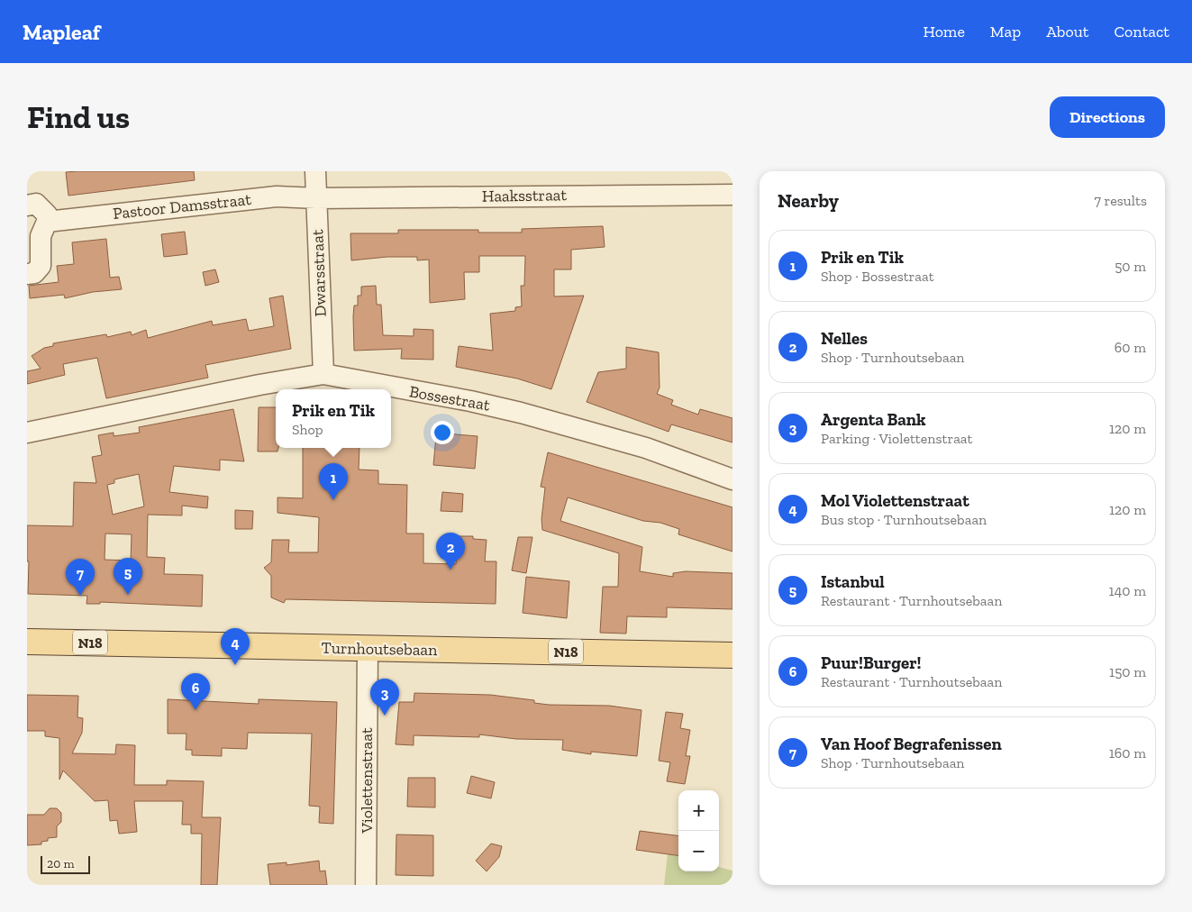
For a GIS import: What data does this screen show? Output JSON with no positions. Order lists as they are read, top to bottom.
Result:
{
  "streets": {
    "main road": ["N18", "Turnhoutsebaan"],
    "street": [
      "Haaksstraat",
      "Pastoor Damsstraat",
      "Dwarsstraat",
      "Bossestraat",
      "Violettenstraat"
    ]
  },
  "crossings": [
    ["Haaksstraat", "Pastoor Damsstraat"],
    ["Haaksstraat", "Dwarsstraat"],
    ["Pastoor Damsstraat", "Dwarsstraat"],
    ["Dwarsstraat", "Bossestraat"],
    ["Turnhoutsebaan", "Violettenstraat"]
  ],
  "scale_bar": "20 m",
  "page": {
    "header": "Mapleaf",
    "nav": [
      "Home",
      "Map",
      "About",
      "Contact"
    ],
    "buttons": "Directions",
    "title": "Find us",
    "heading": ["Nearby", "7 results"],
    "list": [
      {
        "mark": "1",
        "name": "Prik en Tik",
        "note": "Shop · Bossestraat",
        "value": "50 m"
      },
      {
        "mark": "2",
        "name": "Nelles",
        "note": "Shop · Turnhoutsebaan",
        "value": "60 m"
      },
      {
        "mark": "3",
        "name": "Argenta Bank",
        "note": "Parking · Violettenstraat",
        "value": "120 m"
      },
      {
        "mark": "4",
        "name": "Mol Violettenstraat",
        "note": "Bus stop · Turnhoutsebaan",
        "value": "120 m"
      },
      {
        "mark": "5",
        "name": "Istanbul",
        "note": "Restaurant · Turnhoutsebaan",
        "value": "140 m"
      },
      {
        "mark": "6",
        "name": "Puur!Burger!",
        "note": "Restaurant · Turnhoutsebaan",
        "value": "150 m"
      },
      {
        "mark": "7",
        "name": "Van Hoof Begrafenissen",
        "note": "Shop · Turnhoutsebaan",
        "value": "160 m"
      }
    ],
    "popup": ["Prik en Tik", "Shop"],
    "pins": [
      "1",
      "2",
      "5",
      "7",
      "4",
      "6",
      "3"
    ],
    "map_buttons": ["+", "−"],
    "scale": "20 m"
  }
}
